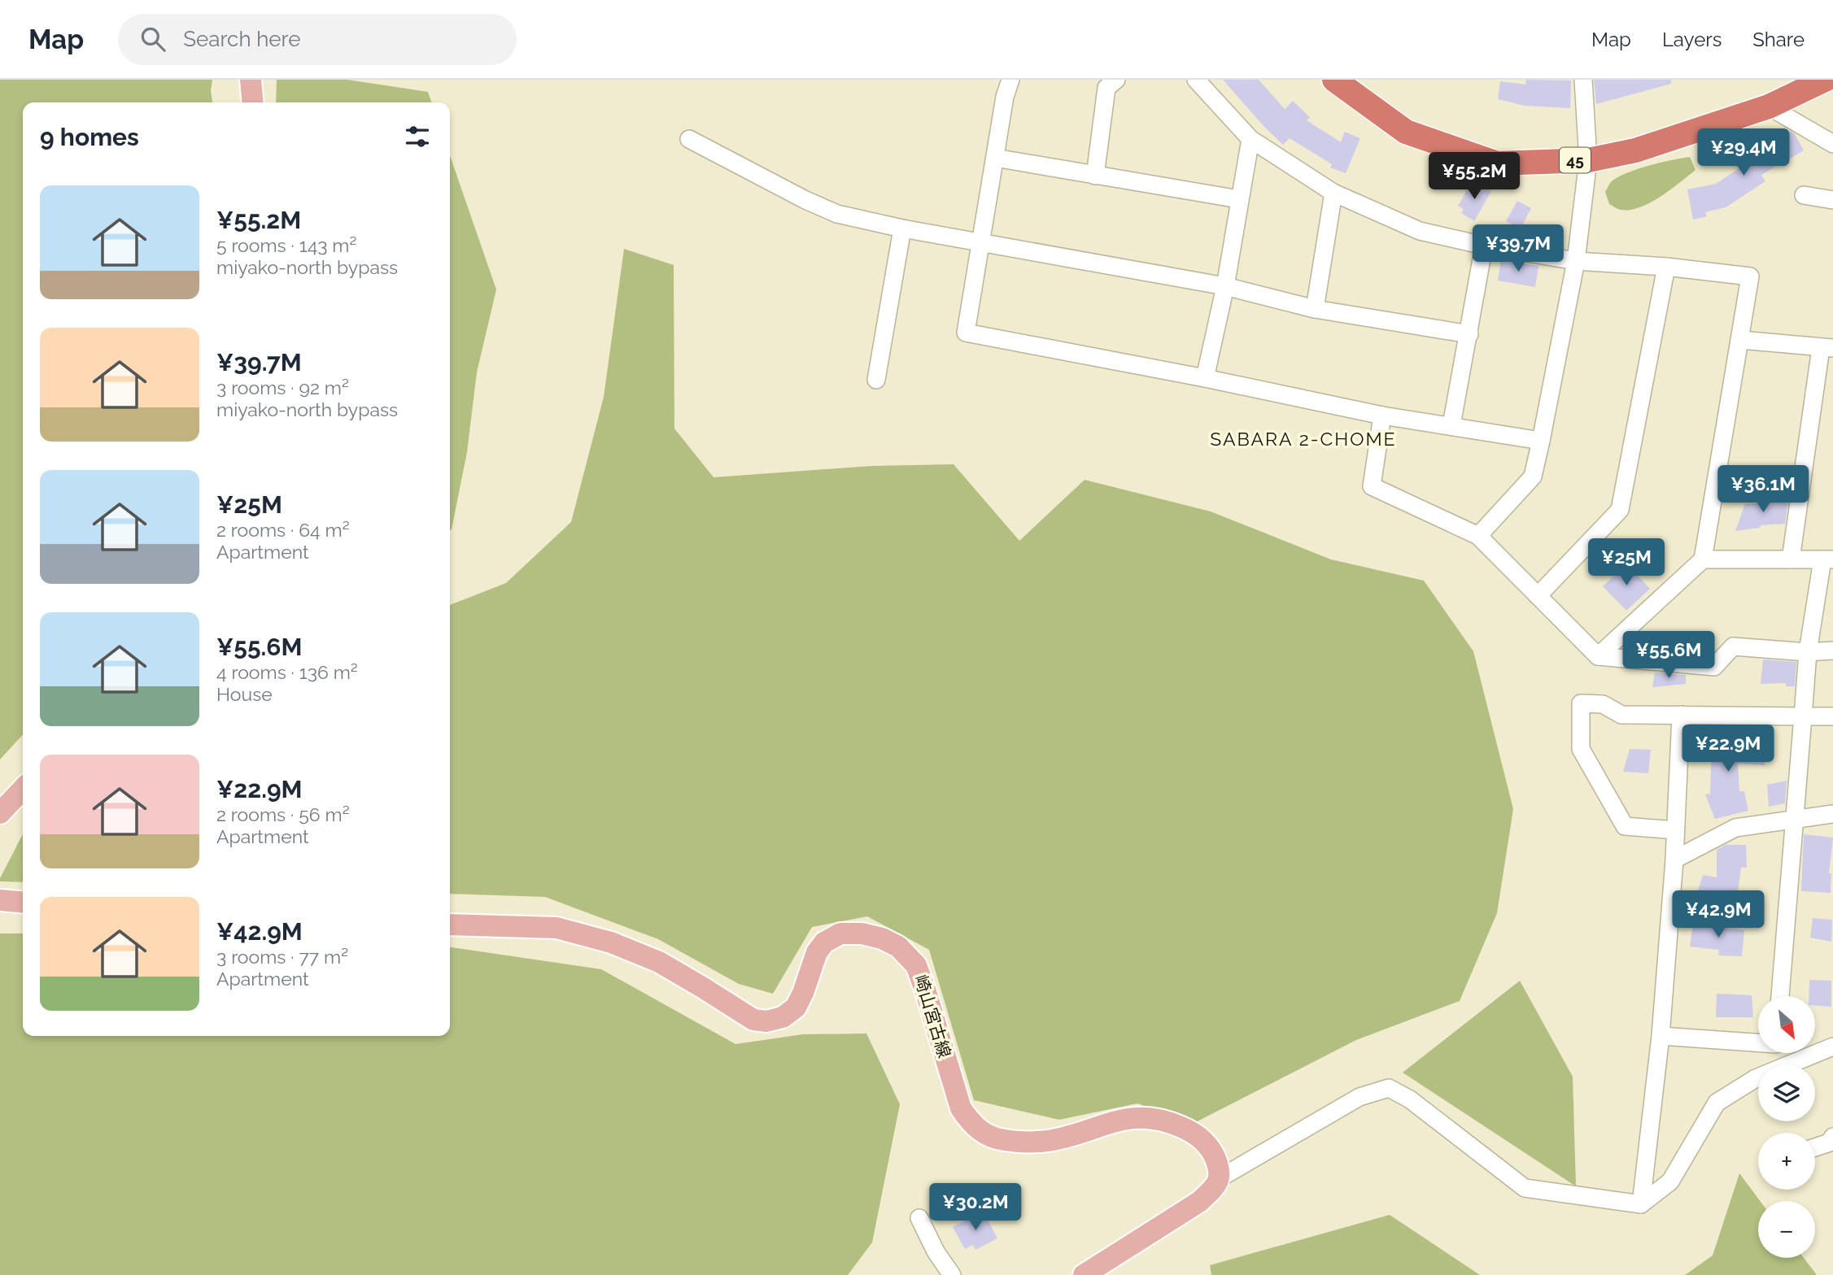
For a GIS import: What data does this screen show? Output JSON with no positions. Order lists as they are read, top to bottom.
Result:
{
  "streets": {
    "highway": ["45"],
    "main road": ["崎山宮古線"]
  },
  "districts": ["SABARA 2-CHOME"],
  "north": "bottom right",
  "page": {
    "header": "Map",
    "search": "Search here",
    "nav": ["Map", "Layers", "Share"],
    "heading": "9 homes",
    "price": [
      "¥29.4M",
      "¥55.2M",
      "¥39.7M",
      "¥36.1M",
      "¥25M",
      "¥55.6M",
      "¥22.9M",
      "¥42.9M",
      "¥30.2M"
    ],
    "list": [
      {
        "name": "¥55.2M",
        "note": "5 rooms · 143 m² · miyako-north bypass"
      },
      {
        "name": "¥39.7M",
        "note": "3 rooms · 92 m² · miyako-north bypass"
      },
      {
        "name": "¥25M",
        "note": "2 rooms · 64 m² · Apartment"
      },
      {
        "name": "¥55.6M",
        "note": "4 rooms · 136 m² · House"
      },
      {
        "name": "¥22.9M",
        "note": "2 rooms · 56 m² · Apartment"
      },
      {
        "name": "¥42.9M",
        "note": "3 rooms · 77 m² · Apartment"
      }
    ],
    "map_buttons": ["+", "−"]
  }
}
